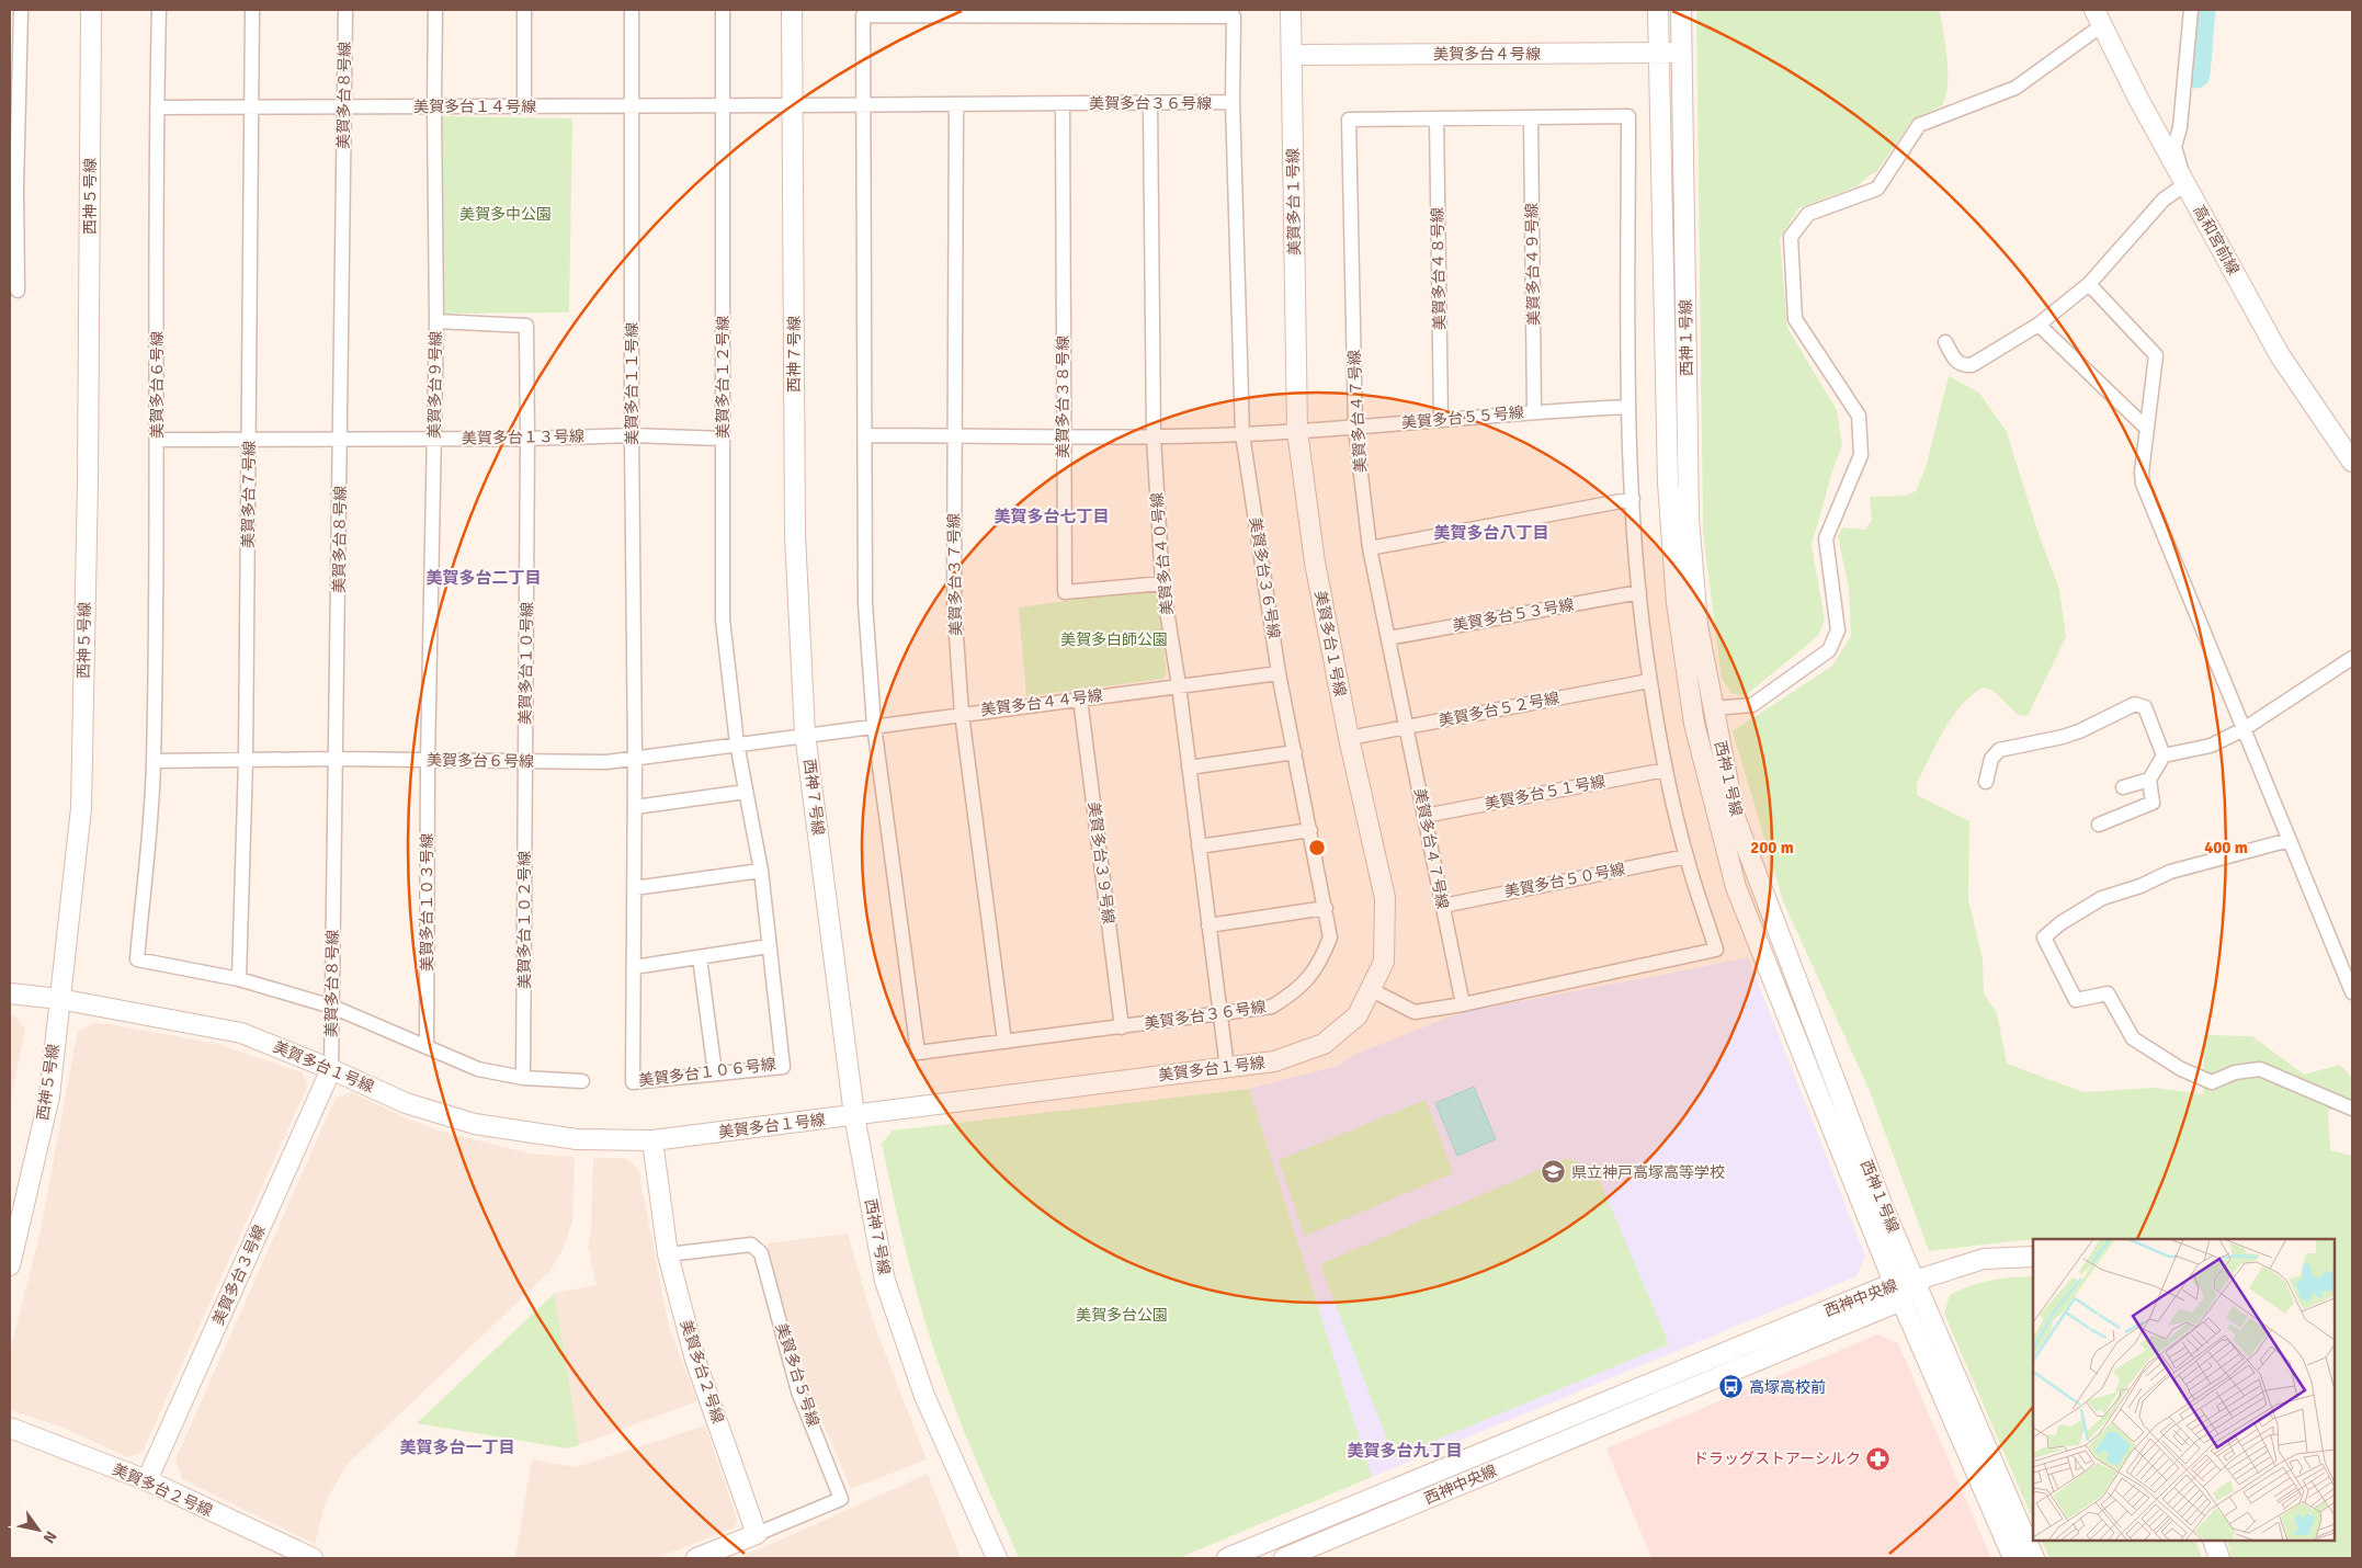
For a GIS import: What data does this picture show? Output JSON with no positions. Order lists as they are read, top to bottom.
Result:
{
  "streets": {
    "street": [
      "美賀多台４号線",
      "美賀多台８号線",
      "美賀多台３６号線",
      "美賀多台１４号線",
      "西神５号線",
      "美賀多台１号線",
      "高和宮前線",
      "美賀多台４９号線",
      "美賀多台４８号線",
      "西神１号線",
      "西神７号線",
      "美賀多台１２号線",
      "美賀多台１１号線",
      "美賀多台６号線",
      "美賀多台９号線",
      "美賀多台３８号線",
      "美賀多台４７号線",
      "美賀多台５５号線",
      "美賀多台１３号線",
      "美賀多台７号線",
      "美賀多台４０号線",
      "美賀多台３７号線",
      "美賀多台５３号線",
      "美賀多台１０号線",
      "美賀多台４４号線",
      "美賀多台５２号線",
      "美賀多台５１号線",
      "美賀多台３９号線",
      "美賀多台５０号線",
      "美賀多台１０３号線",
      "美賀多台１０２号線",
      "美賀多台１０６号線",
      "美賀多台３号線",
      "西神中央線",
      "美賀多台２号線",
      "美賀多台５号線"
    ]
  },
  "crossings": [
    ["美賀多台４号線", "美賀多台１号線"],
    ["美賀多台４号線", "西神１号線"],
    ["美賀多台８号線", "美賀多台１４号線"],
    ["美賀多台８号線", "美賀多台１号線"],
    ["美賀多台８号線", "美賀多台６号線"],
    ["美賀多台８号線", "美賀多台１３号線"],
    ["美賀多台８号線", "美賀多台３号線"],
    ["美賀多台３６号線", "美賀多台１４号線"],
    ["美賀多台３６号線", "西神７号線"],
    ["美賀多台３６号線", "美賀多台３８号線"],
    ["美賀多台３６号線", "美賀多台５５号線"],
    ["美賀多台３６号線", "美賀多台４０号線"],
    ["美賀多台３６号線", "美賀多台３７号線"],
    ["美賀多台３６号線", "美賀多台４４号線"],
    ["美賀多台３６号線", "美賀多台３９号線"],
    ["美賀多台１４号線", "西神７号線"],
    ["美賀多台１４号線", "美賀多台１２号線"],
    ["美賀多台１４号線", "美賀多台１１号線"],
    ["美賀多台１４号線", "美賀多台６号線"],
    ["美賀多台１４号線", "美賀多台９号線"],
    ["美賀多台１４号線", "美賀多台７号線"],
    ["西神５号線", "美賀多台１号線"],
    ["美賀多台１号線", "西神７号線"],
    ["美賀多台１号線", "美賀多台５５号線"],
    ["美賀多台１号線", "美賀多台４０号線"],
    ["美賀多台１号線", "美賀多台５２号線"],
    ["美賀多台１号線", "美賀多台３号線"],
    ["美賀多台１号線", "美賀多台２号線"],
    ["美賀多台４９号線", "美賀多台４７号線"],
    ["美賀多台４９号線", "美賀多台５５号線"],
    ["美賀多台４８号線", "美賀多台４７号線"],
    ["美賀多台４８号線", "美賀多台５５号線"],
    ["西神１号線", "西神中央線"],
    ["西神７号線", "美賀多台６号線"],
    ["西神７号線", "美賀多台４４号線"],
    ["美賀多台１２号線", "美賀多台６号線"],
    ["美賀多台１２号線", "美賀多台１３号線"],
    ["美賀多台１２号線", "美賀多台１０６号線"],
    ["美賀多台１１号線", "美賀多台６号線"],
    ["美賀多台１１号線", "美賀多台１３号線"],
    ["美賀多台１１号線", "美賀多台１０６号線"],
    ["美賀多台６号線", "美賀多台９号線"],
    ["美賀多台６号線", "美賀多台１３号線"],
    ["美賀多台６号線", "美賀多台７号線"],
    ["美賀多台６号線", "美賀多台１０号線"],
    ["美賀多台６号線", "美賀多台４４号線"],
    ["美賀多台６号線", "美賀多台１０３号線"],
    ["美賀多台６号線", "美賀多台１０２号線"],
    ["美賀多台６号線", "美賀多台１０６号線"],
    ["美賀多台９号線", "美賀多台１３号線"],
    ["美賀多台９号線", "美賀多台１０号線"],
    ["美賀多台９号線", "美賀多台１０３号線"],
    ["美賀多台３８号線", "美賀多台５５号線"],
    ["美賀多台３８号線", "美賀多台４０号線"],
    ["美賀多台４７号線", "美賀多台５５号線"],
    ["美賀多台４７号線", "美賀多台５３号線"],
    ["美賀多台４７号線", "美賀多台５２号線"],
    ["美賀多台４７号線", "美賀多台５１号線"],
    ["美賀多台４７号線", "美賀多台５０号線"],
    ["美賀多台５５号線", "美賀多台４０号線"],
    ["美賀多台５５号線", "美賀多台３７号線"],
    ["美賀多台１３号線", "美賀多台７号線"],
    ["美賀多台１３号線", "美賀多台１０号線"],
    ["美賀多台４０号線", "美賀多台４４号線"],
    ["美賀多台３７号線", "美賀多台４４号線"],
    ["美賀多台１０号線", "美賀多台１０２号線"],
    ["美賀多台４４号線", "美賀多台３９号線"],
    ["美賀多台３号線", "美賀多台２号線"],
    ["美賀多台２号線", "美賀多台５号線"]
  ],
  "districts": [
    "美賀多台七丁目",
    "美賀多台八丁目",
    "美賀多台二丁目",
    "美賀多台一丁目",
    "美賀多台九丁目"
  ],
  "parks": ["美賀多中公園", "美賀多白師公園", "美賀多台公園"],
  "places": {
    "school or university": ["県立神戸高塚高等学校"],
    "bus stop": ["高塚高校前"],
    "pharmacy": ["ドラッグストアーシルク"]
  },
  "north": "bottom right",
  "rings": ["200 m", "400 m"]
}
